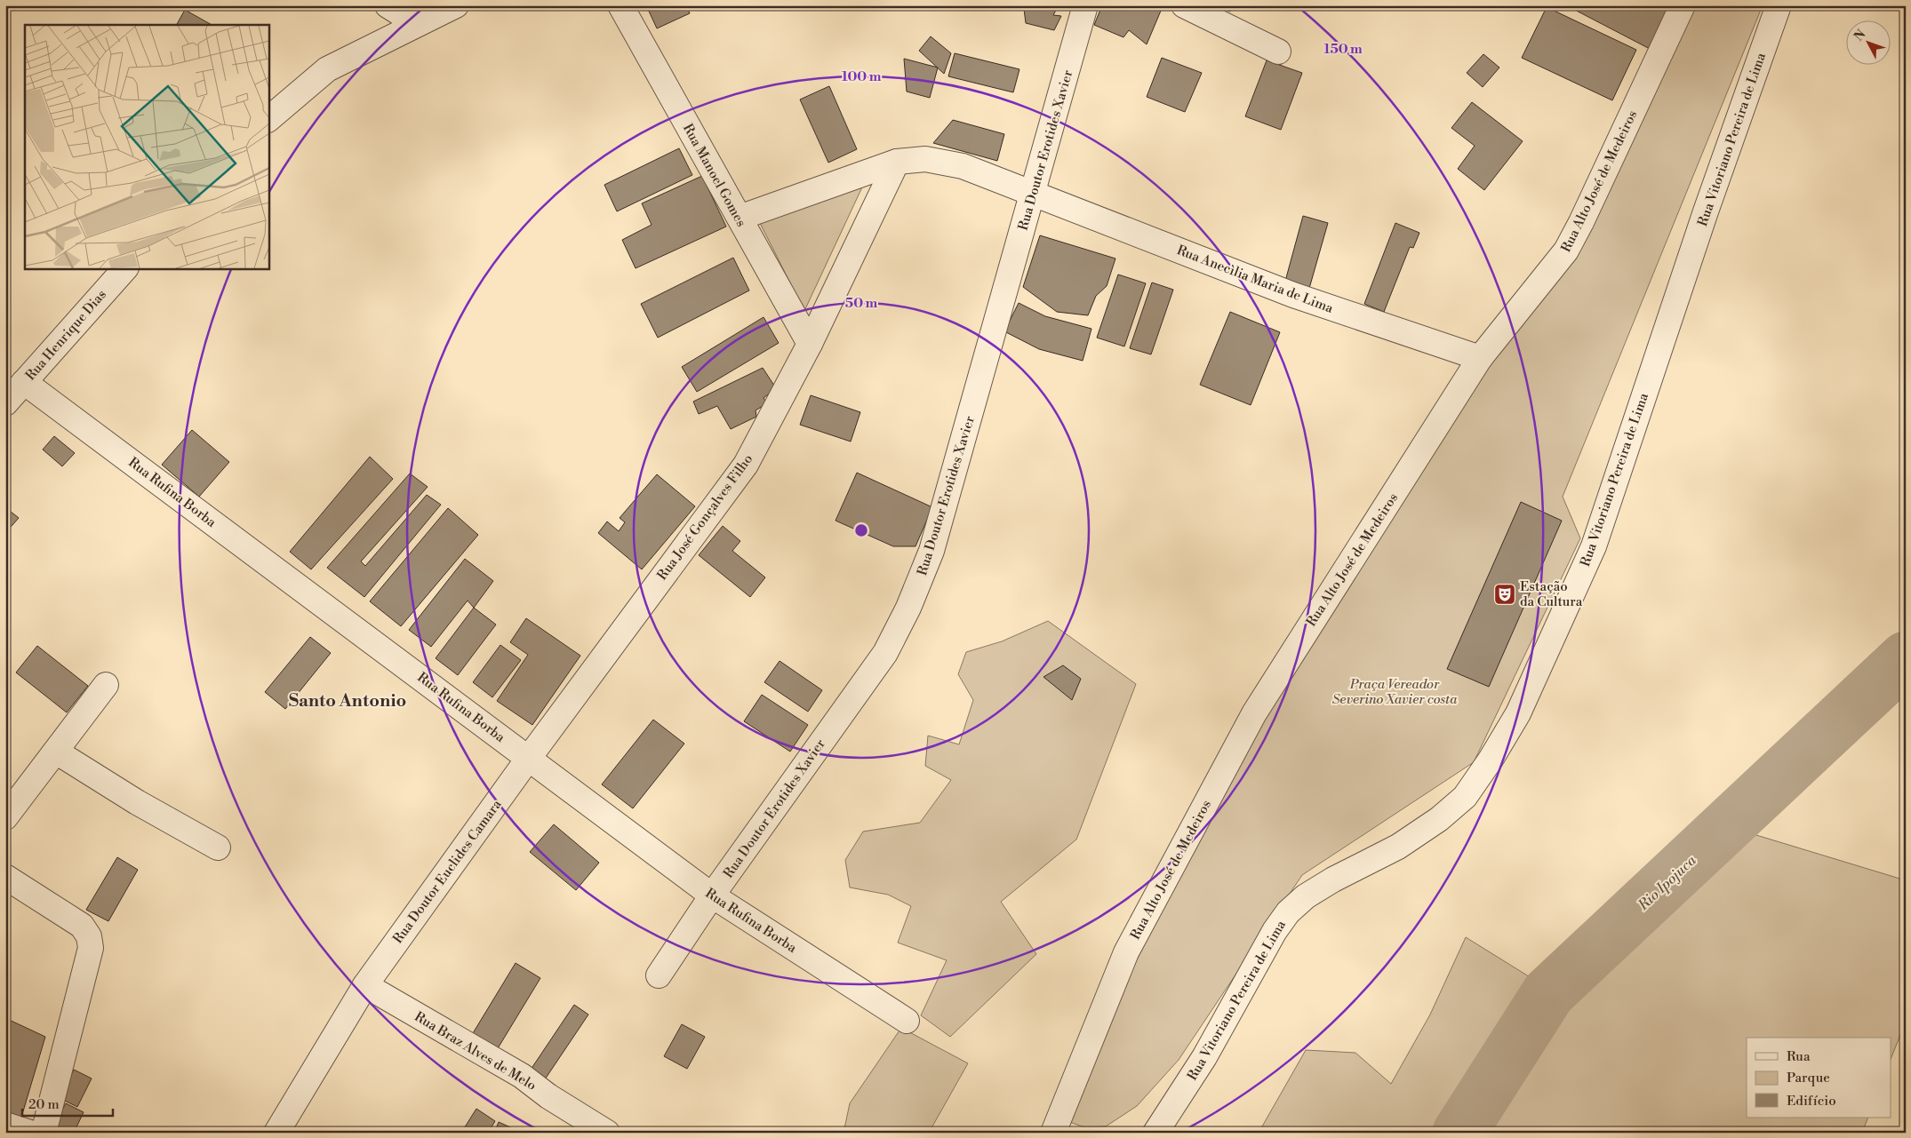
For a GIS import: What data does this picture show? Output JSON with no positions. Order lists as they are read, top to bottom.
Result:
{
  "streets": {
    "street": [
      "Rua Vitoriano Pereira de Lima",
      "Rua Doutor Erotides Xavier",
      "Rua Manoel Gomes",
      "Rua Alto José de Medeiros",
      "Rua Anecìlia Maria de Lima",
      "Rua Henrique Dias",
      "Rua Rufina Borba",
      "Rua José Gonçalves Filho",
      "Rua Doutor Euclides Camara",
      "Rua Braz Alves de Melo"
    ]
  },
  "crossings": [
    ["Rua Doutor Erotides Xavier", "Rua Anecìlia Maria de Lima"],
    ["Rua Doutor Erotides Xavier", "Rua Rufina Borba"],
    ["Rua Manoel Gomes", "Rua Anecìlia Maria de Lima"],
    ["Rua Manoel Gomes", "Rua José Gonçalves Filho"],
    ["Rua Alto José de Medeiros", "Rua Anecìlia Maria de Lima"],
    ["Rua Anecìlia Maria de Lima", "Rua José Gonçalves Filho"],
    ["Rua Henrique Dias", "Rua Rufina Borba"],
    ["Rua Rufina Borba", "Rua José Gonçalves Filho"],
    ["Rua Rufina Borba", "Rua Doutor Euclides Camara"],
    ["Rua José Gonçalves Filho", "Rua Doutor Euclides Camara"],
    ["Rua Doutor Euclides Camara", "Rua Braz Alves de Melo"]
  ],
  "districts": ["Santo Antonio"],
  "water": ["Rio Ipojuca"],
  "parks": ["Praça Vereador Severino Xavier costa"],
  "places": {
    "theatre": ["Estação da Cultura"]
  },
  "legend": ["Rua", "Parque", "Edifício"],
  "scale_bar": "20 m",
  "north": "top left",
  "rings": ["150 m", "100 m", "50 m"]
}
